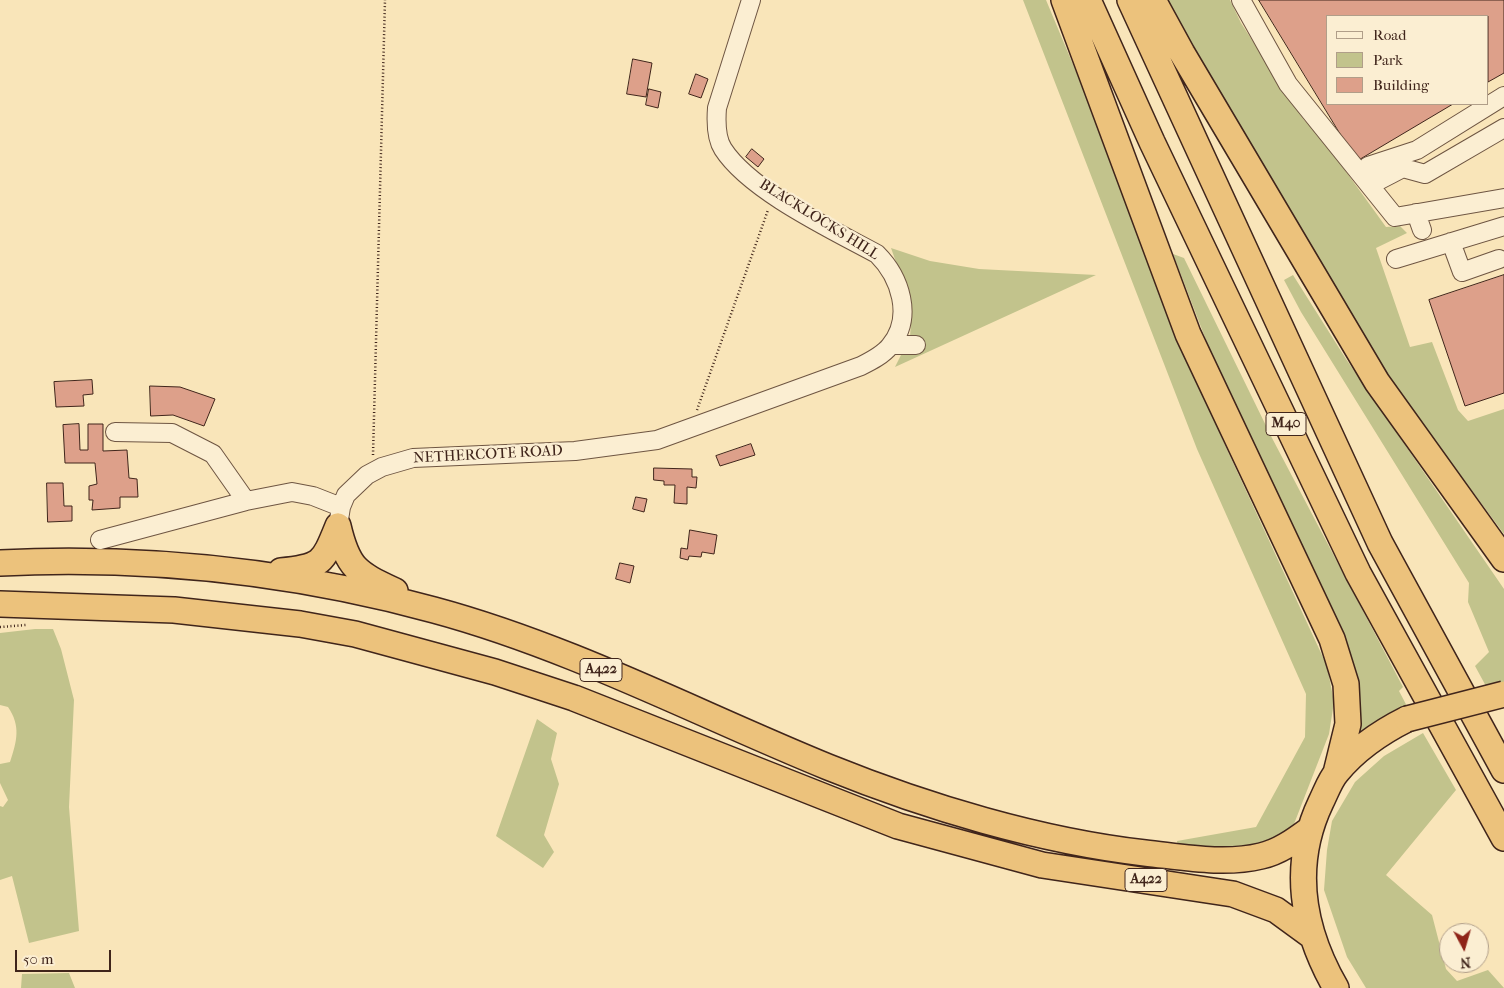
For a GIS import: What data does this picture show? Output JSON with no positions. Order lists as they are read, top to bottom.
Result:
{
  "streets": {
    "highway": ["M40", "A422"],
    "street": ["BLACKLOCKS HILL", "NETHERCOTE ROAD"]
  },
  "legend": ["Road", "Park", "Building"],
  "scale_bar": "50 m",
  "north": "bottom"
}
